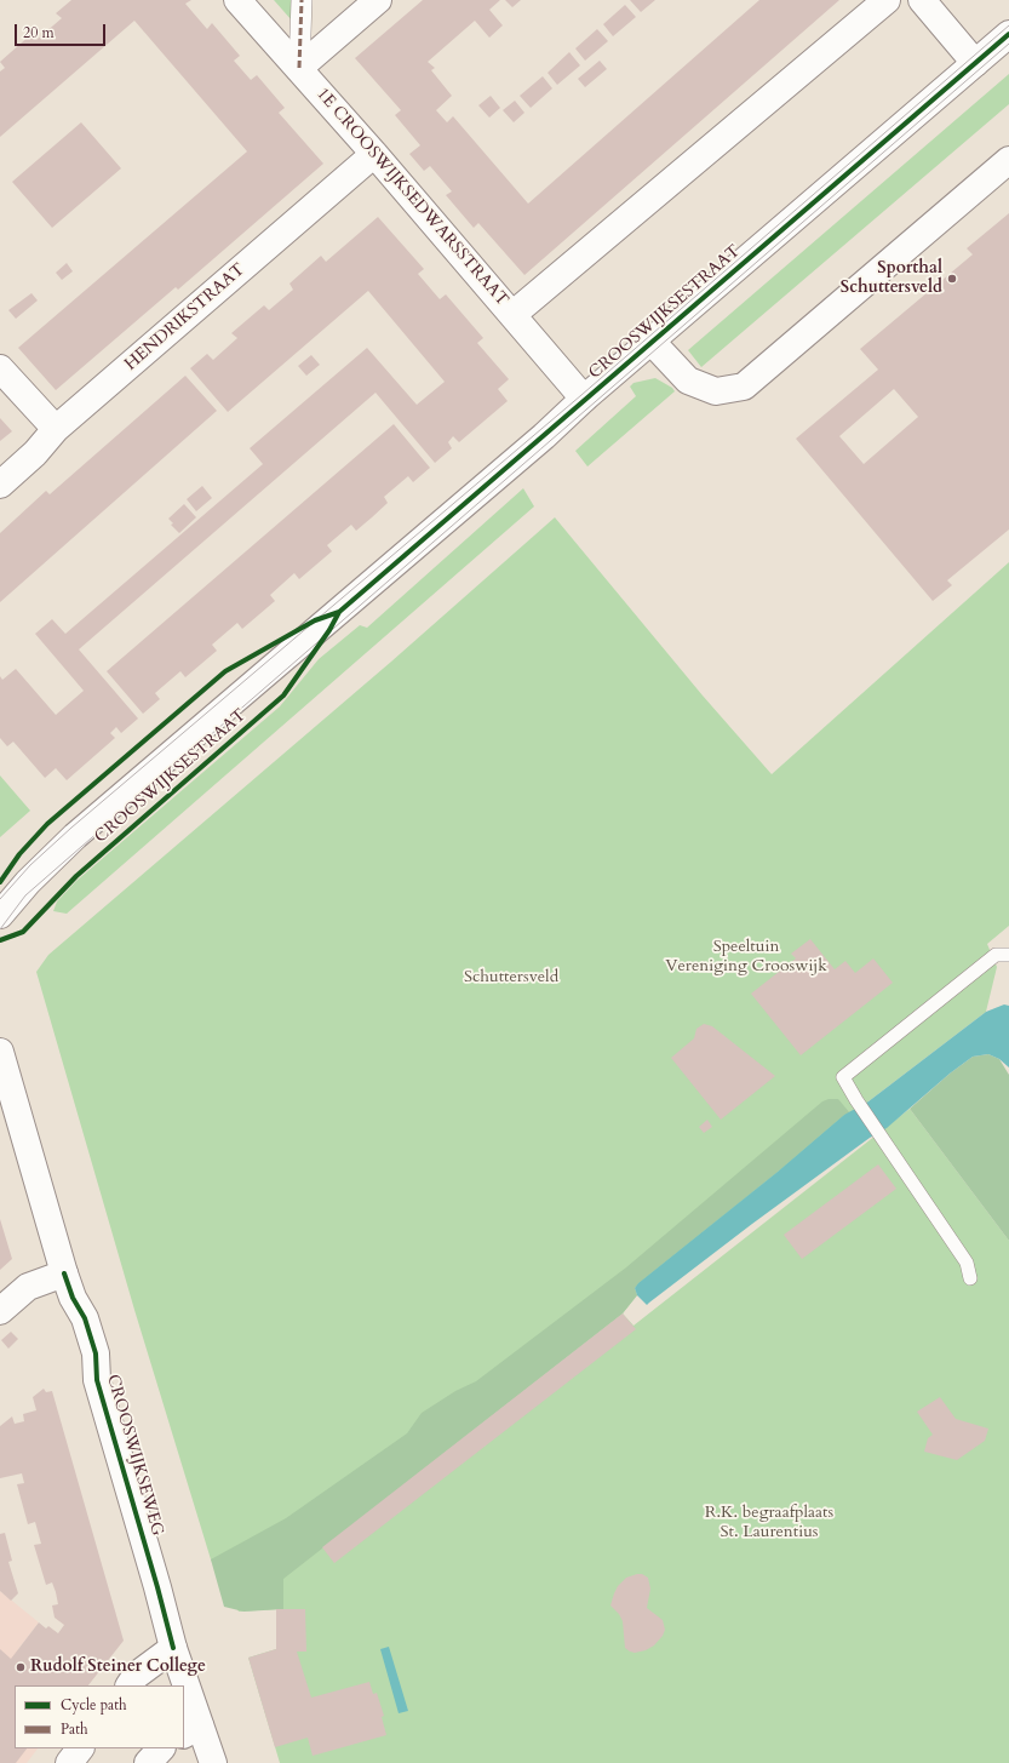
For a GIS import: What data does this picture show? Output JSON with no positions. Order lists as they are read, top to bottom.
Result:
{
  "streets": {
    "street": [
      "1E CROOSWIJKSEDWARSSTRAAT",
      "CROOSWIJKSESTRAAT",
      "HENDRIKSTRAAT",
      "CROOSWIJKSEWEG"
    ]
  },
  "crossings": [
    ["1E CROOSWIJKSEDWARSSTRAAT", "CROOSWIJKSESTRAAT"],
    ["1E CROOSWIJKSEDWARSSTRAAT", "HENDRIKSTRAAT"]
  ],
  "parks": ["Speeltuin Vereniging Crooswijk", "Schuttersveld", "R.K. begraafplaats St. Laurentius"],
  "places": ["Sporthal Schuttersveld", "Rudolf Steiner College"],
  "legend": ["Cycle path", "Path"],
  "scale_bar": "20 m"
}
